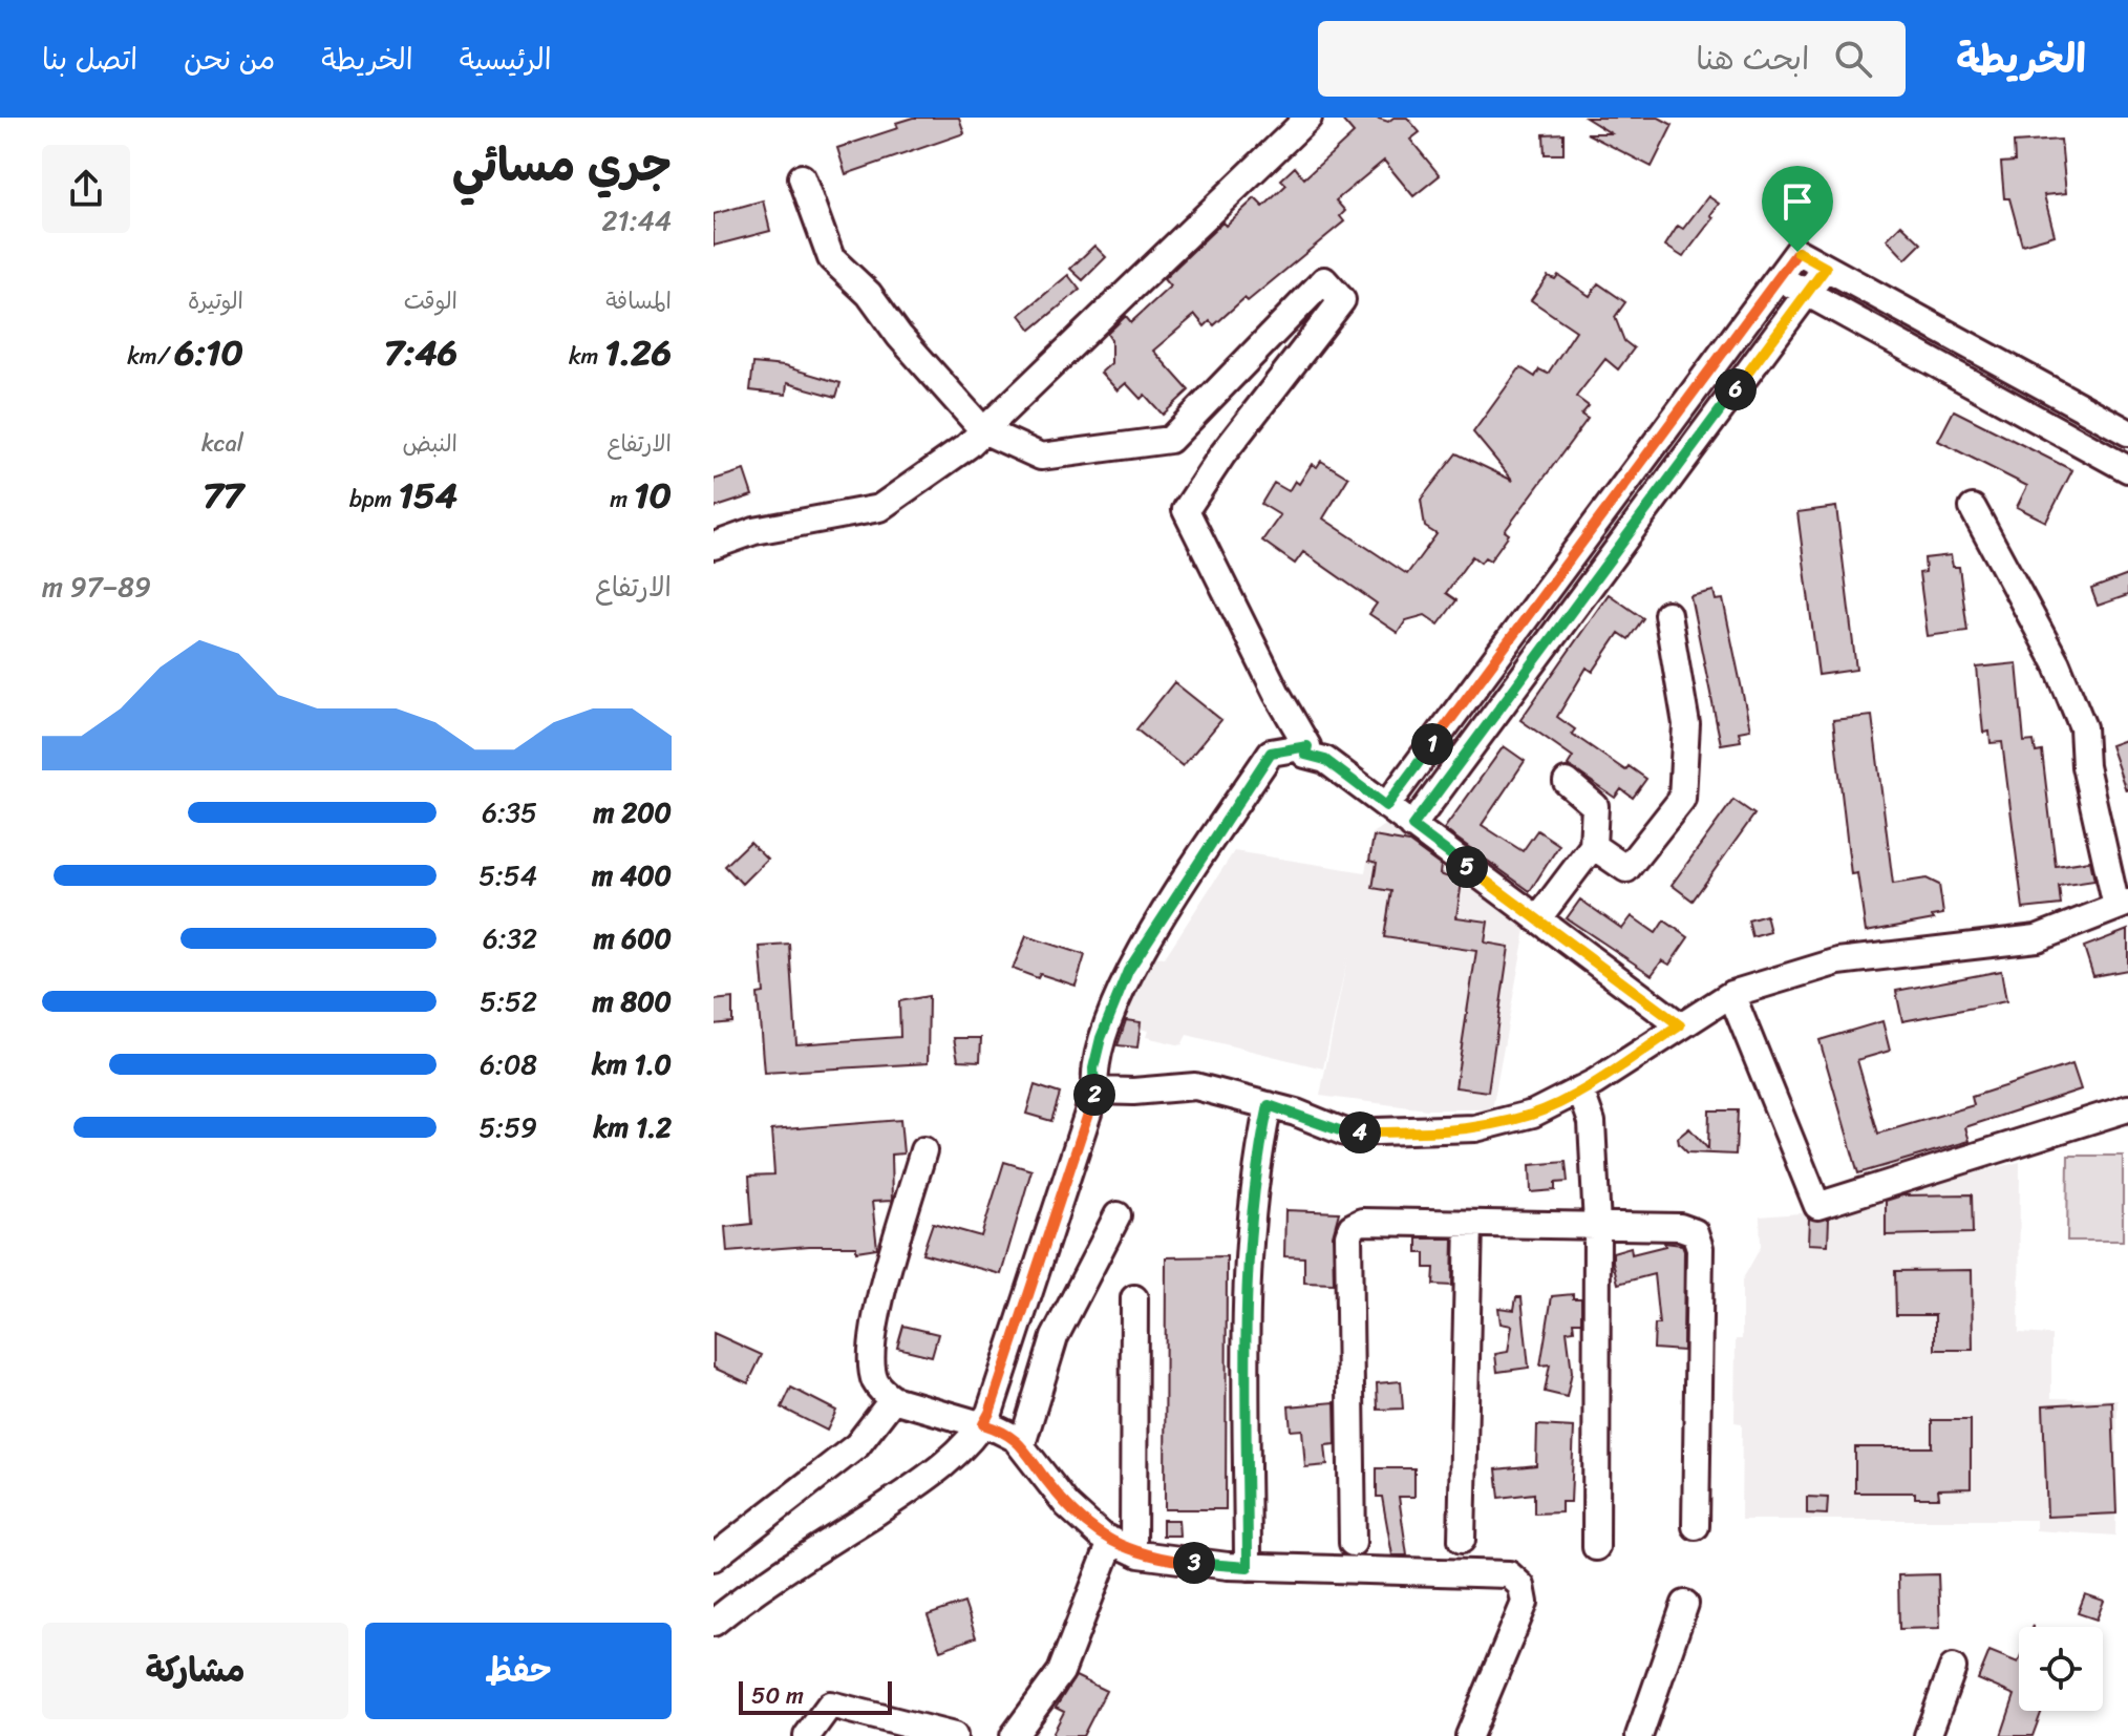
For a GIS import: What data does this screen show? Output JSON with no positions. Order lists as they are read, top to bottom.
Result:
{
  "scale_bar": "50 m",
  "page": {
    "header": "الخريطة",
    "search": "ابحث هنا",
    "nav": [
      "الرئيسية",
      "الخريطة",
      "من نحن",
      "اتصل بنا"
    ],
    "heading": ["جري مسائي", "21:44"],
    "stats": [
      ["المسافة", "1.26 km"],
      ["الوقت", "7:46"],
      ["الوتيرة", "6:10 /km"],
      ["الارتفاع", "10 m"],
      ["النبض", "154 bpm"],
      ["kcal", "77"]
    ],
    "pins": [
      "6",
      "1",
      "5",
      "2",
      "4",
      "3"
    ],
    "chart": ["الارتفاع", "89–97 m"],
    "list": [
      {
        "name": "200 m",
        "note": "6:35"
      },
      {
        "name": "400 m",
        "note": "5:54"
      },
      {
        "name": "600 m",
        "note": "6:32"
      },
      {
        "name": "800 m",
        "note": "5:52"
      },
      {
        "name": "1.0 km",
        "note": "6:08"
      },
      {
        "name": "1.2 km",
        "note": "5:59"
      }
    ],
    "buttons": ["حفظ", "مشاركة"],
    "scale": "50 m"
  }
}
